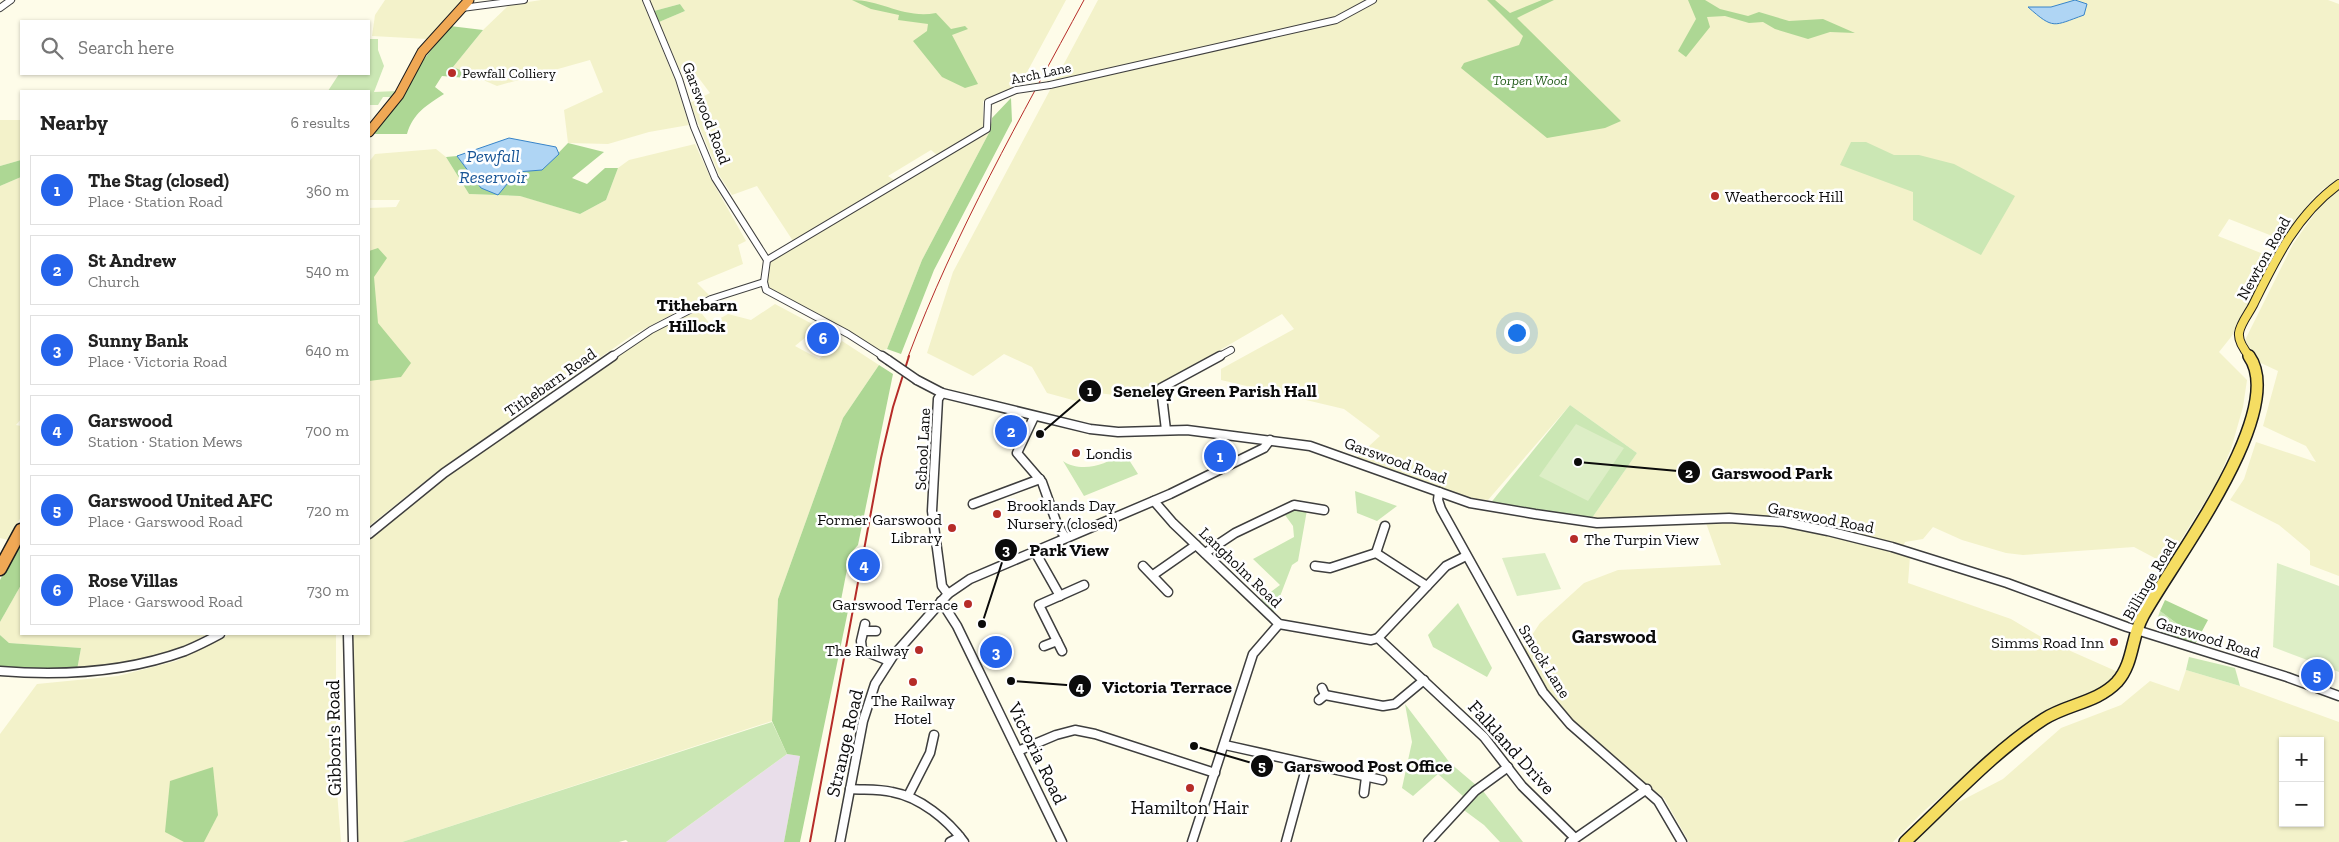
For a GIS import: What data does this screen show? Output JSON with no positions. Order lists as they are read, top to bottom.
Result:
{
  "streets": {
    "main road": ["Newton Road", "Billinge Road"],
    "street": [
      "Arch Lane",
      "Garswood Road",
      "Tithebarn Road",
      "School Lane",
      "Langholm Road",
      "Smock Lane",
      "Gibbon's Road",
      "Strange Road",
      "Falkland Drive",
      "Victoria Road"
    ]
  },
  "crossings": [
    ["Arch Lane", "Garswood Road"],
    ["Garswood Road", "Tithebarn Road"],
    ["Garswood Road", "School Lane"],
    ["Garswood Road", "Billinge Road"],
    ["Garswood Road", "Smock Lane"],
    ["Garswood Road", "Strange Road"],
    ["Newton Road", "Billinge Road"],
    ["School Lane", "Strange Road"],
    ["School Lane", "Victoria Road"],
    ["Langholm Road", "Strange Road"],
    ["Langholm Road", "Falkland Drive"],
    ["Strange Road", "Victoria Road"]
  ],
  "districts": ["Tithebarn Hillock", "Garswood"],
  "water": ["Pewfall Reservoir"],
  "parks": ["Torpen Wood"],
  "places": [
    "Pewfall Colliery",
    "Weathercock Hill",
    "Seneley Green Parish Hall",
    "Londis",
    "Garswood Park",
    "Brooklands Day Nursery (closed)",
    "Former Garswood Library",
    "The Turpin View",
    "Garswood Terrace",
    "Park View",
    "Simms Road Inn",
    "The Railway",
    "Victoria Terrace",
    "The Railway Hotel",
    "Garswood Post Office",
    "Hamilton Hair"
  ],
  "page": {
    "search": "Search here",
    "heading": ["Nearby", "6 results"],
    "list": [
      {
        "mark": "1",
        "name": "The Stag (closed)",
        "note": "Place · Station Road",
        "value": "360 m"
      },
      {
        "mark": "2",
        "name": "St Andrew",
        "note": "Church",
        "value": "540 m"
      },
      {
        "mark": "3",
        "name": "Sunny Bank",
        "note": "Place · Victoria Road",
        "value": "640 m"
      },
      {
        "mark": "4",
        "name": "Garswood",
        "note": "Station · Station Mews",
        "value": "700 m"
      },
      {
        "mark": "5",
        "name": "Garswood United AFC",
        "note": "Place · Garswood Road",
        "value": "720 m"
      },
      {
        "mark": "6",
        "name": "Rose Villas",
        "note": "Place · Garswood Road",
        "value": "730 m"
      }
    ],
    "pins": [
      "6",
      "2",
      "1",
      "4",
      "3",
      "5"
    ],
    "map_buttons": ["+", "−"]
  }
}
